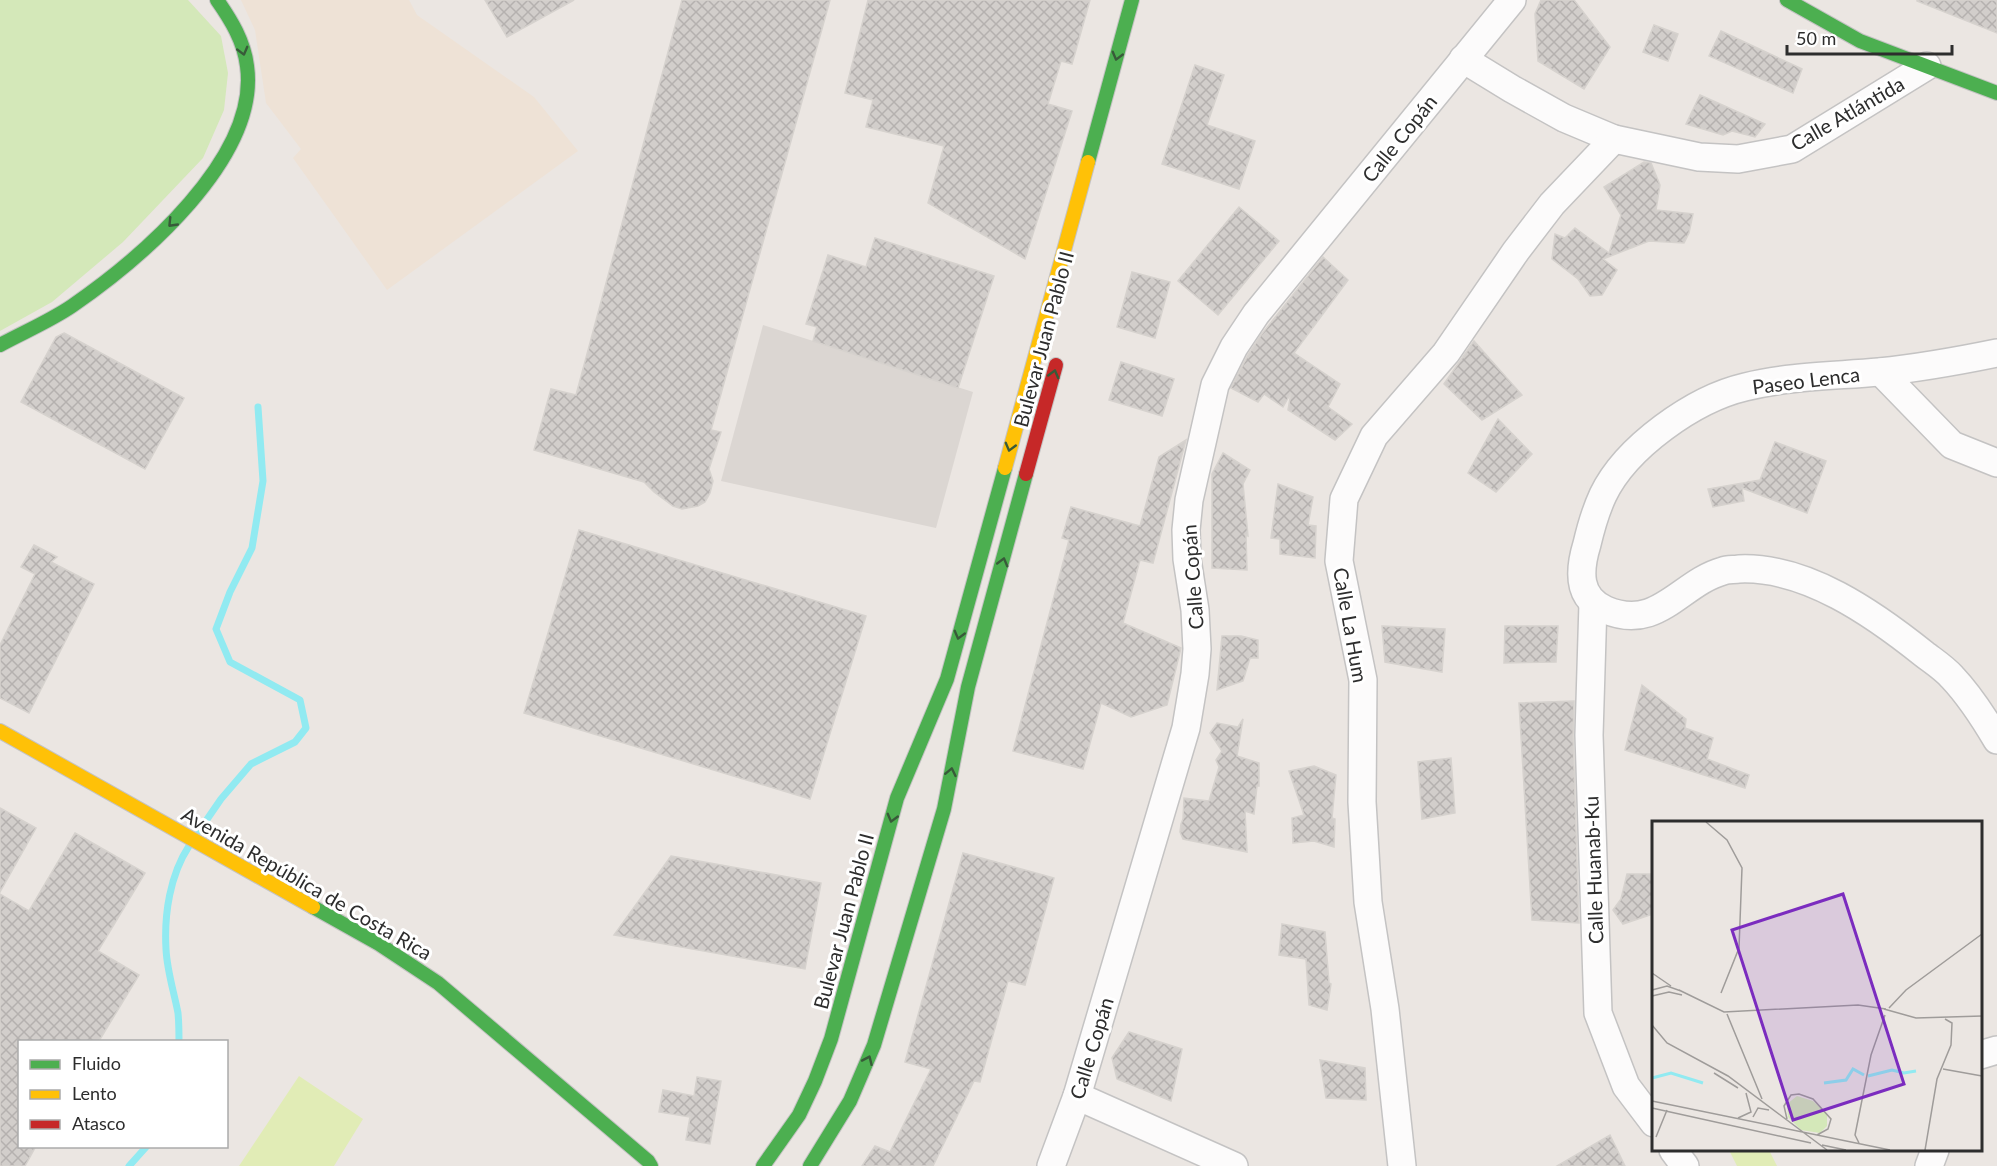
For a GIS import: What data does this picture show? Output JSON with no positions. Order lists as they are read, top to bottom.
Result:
{
  "streets": {
    "main road": ["Bulevar Juan Pablo II", "Avenida República de Costa Rica"],
    "street": [
      "Calle Atlántida",
      "Calle Copán",
      "Paseo Lenca",
      "Calle La Hum",
      "Calle Huanab-Ku"
    ]
  },
  "crossings": [
    ["Calle Atlántida", "Calle Copán"],
    ["Calle Atlántida", "Calle La Hum"],
    ["Paseo Lenca", "Calle Huanab-Ku"]
  ],
  "legend": ["Fluido", "Lento", "Atasco"],
  "scale_bar": "50 m"
}
